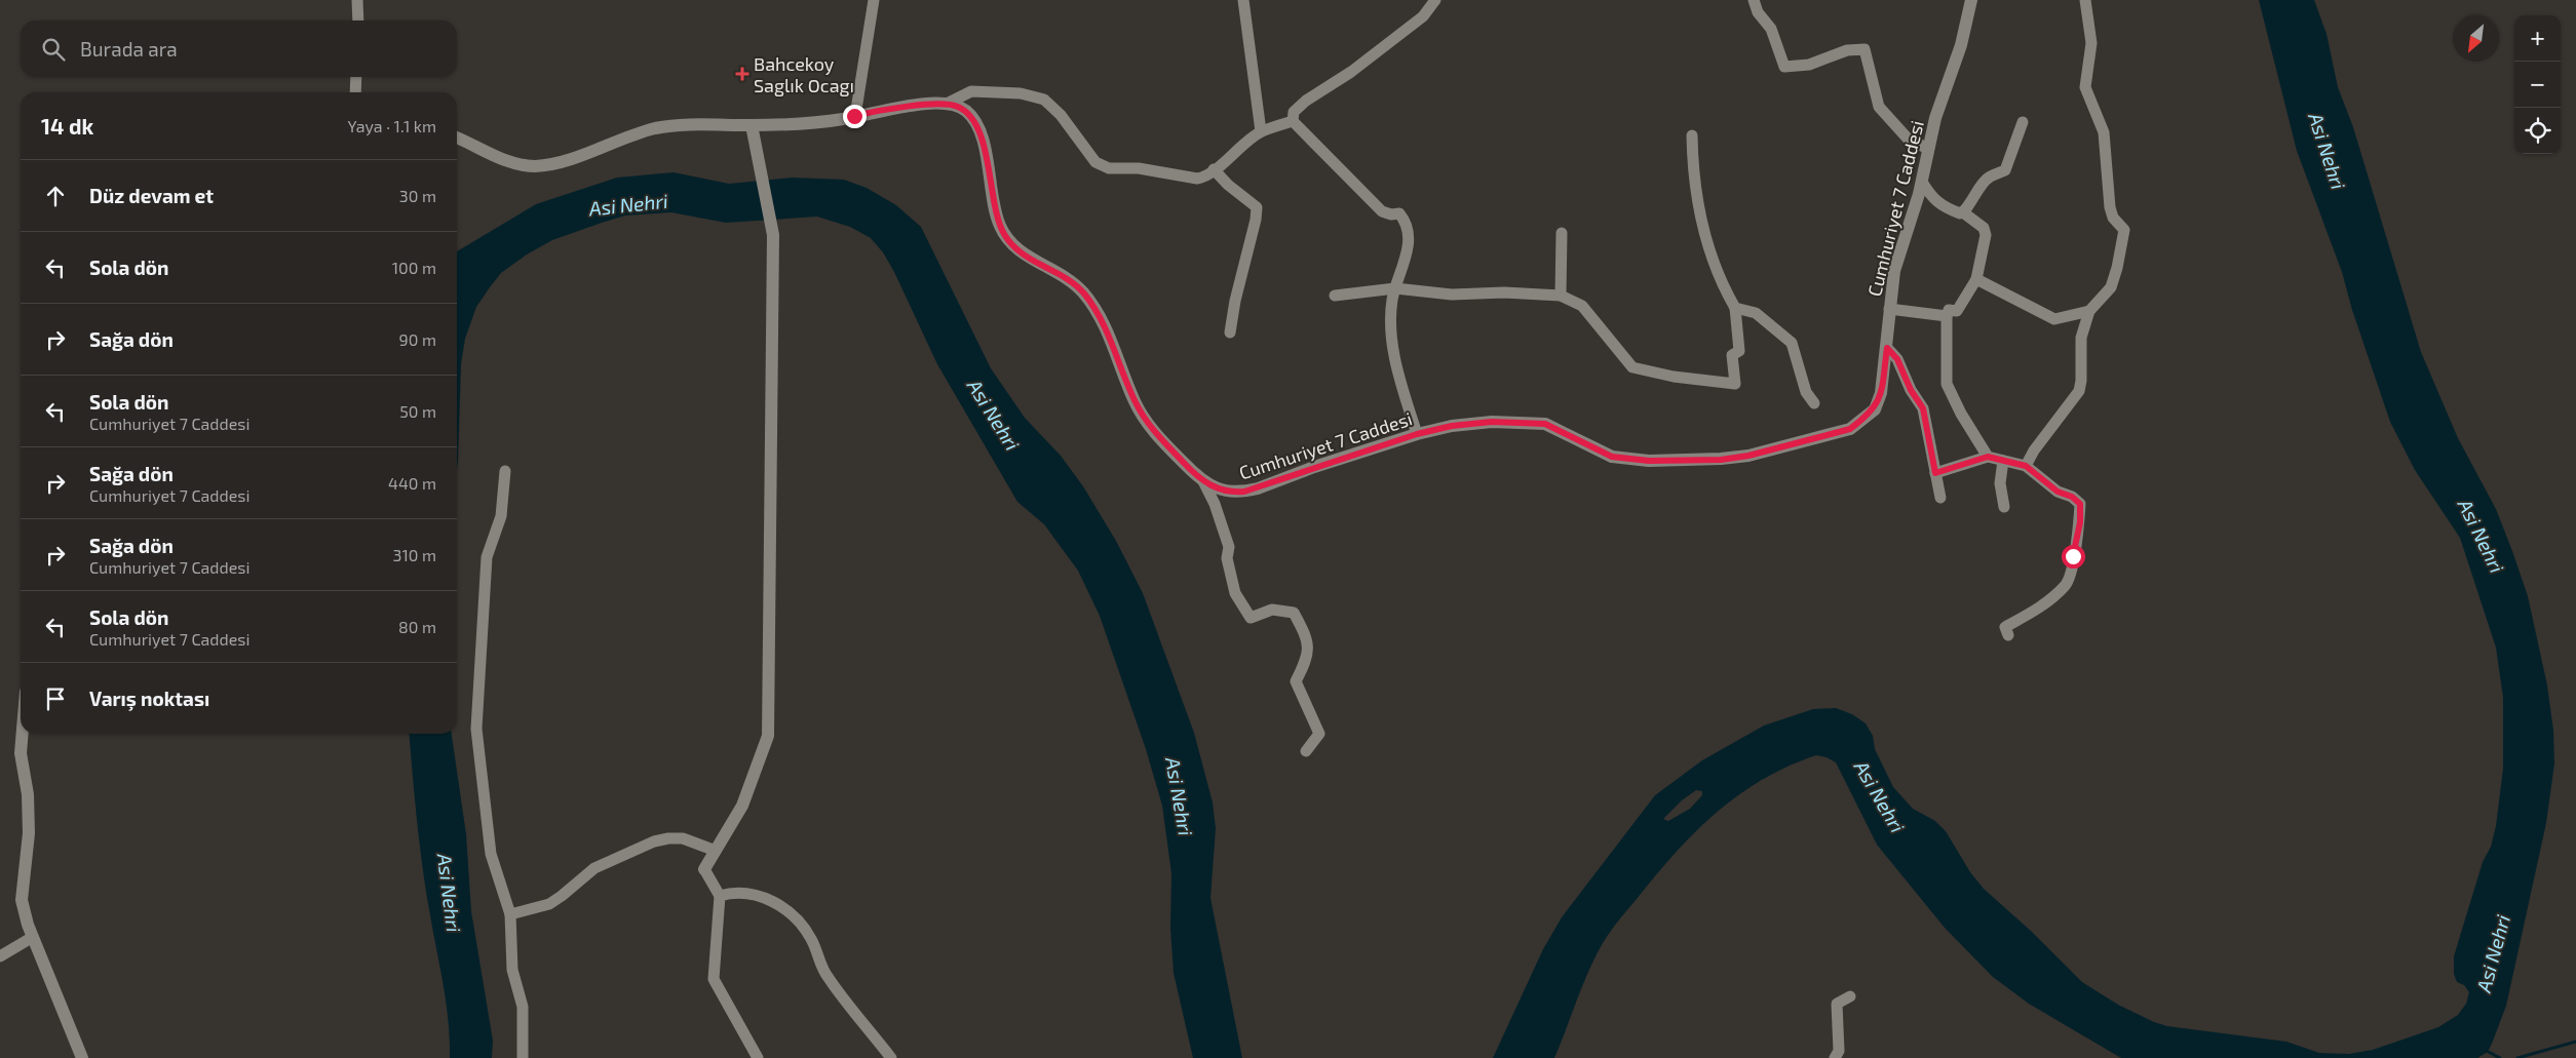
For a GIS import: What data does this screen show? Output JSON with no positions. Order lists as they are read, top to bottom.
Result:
{
  "streets": {
    "main road": ["Cumhuriyet 7 Caddesi"]
  },
  "water": ["Asi Nehri"],
  "places": {
    "health": ["Bahcekoy Saglık Ocagı"]
  },
  "north": "bottom left",
  "page": {
    "map_buttons": ["+", "−"],
    "search": "Burada ara",
    "heading": ["14 dk", "Yaya · 1.1 km"],
    "list": [
      ["Düz devam et", "30 m"],
      ["Sola dön", "100 m"],
      ["Sağa dön", "90 m"],
      ["Sola dön", "Cumhuriyet 7 Caddesi", "50 m"],
      ["Sağa dön", "Cumhuriyet 7 Caddesi", "440 m"],
      ["Sağa dön", "Cumhuriyet 7 Caddesi", "310 m"],
      ["Sola dön", "Cumhuriyet 7 Caddesi", "80 m"],
      "Varış noktası"
    ]
  }
}
